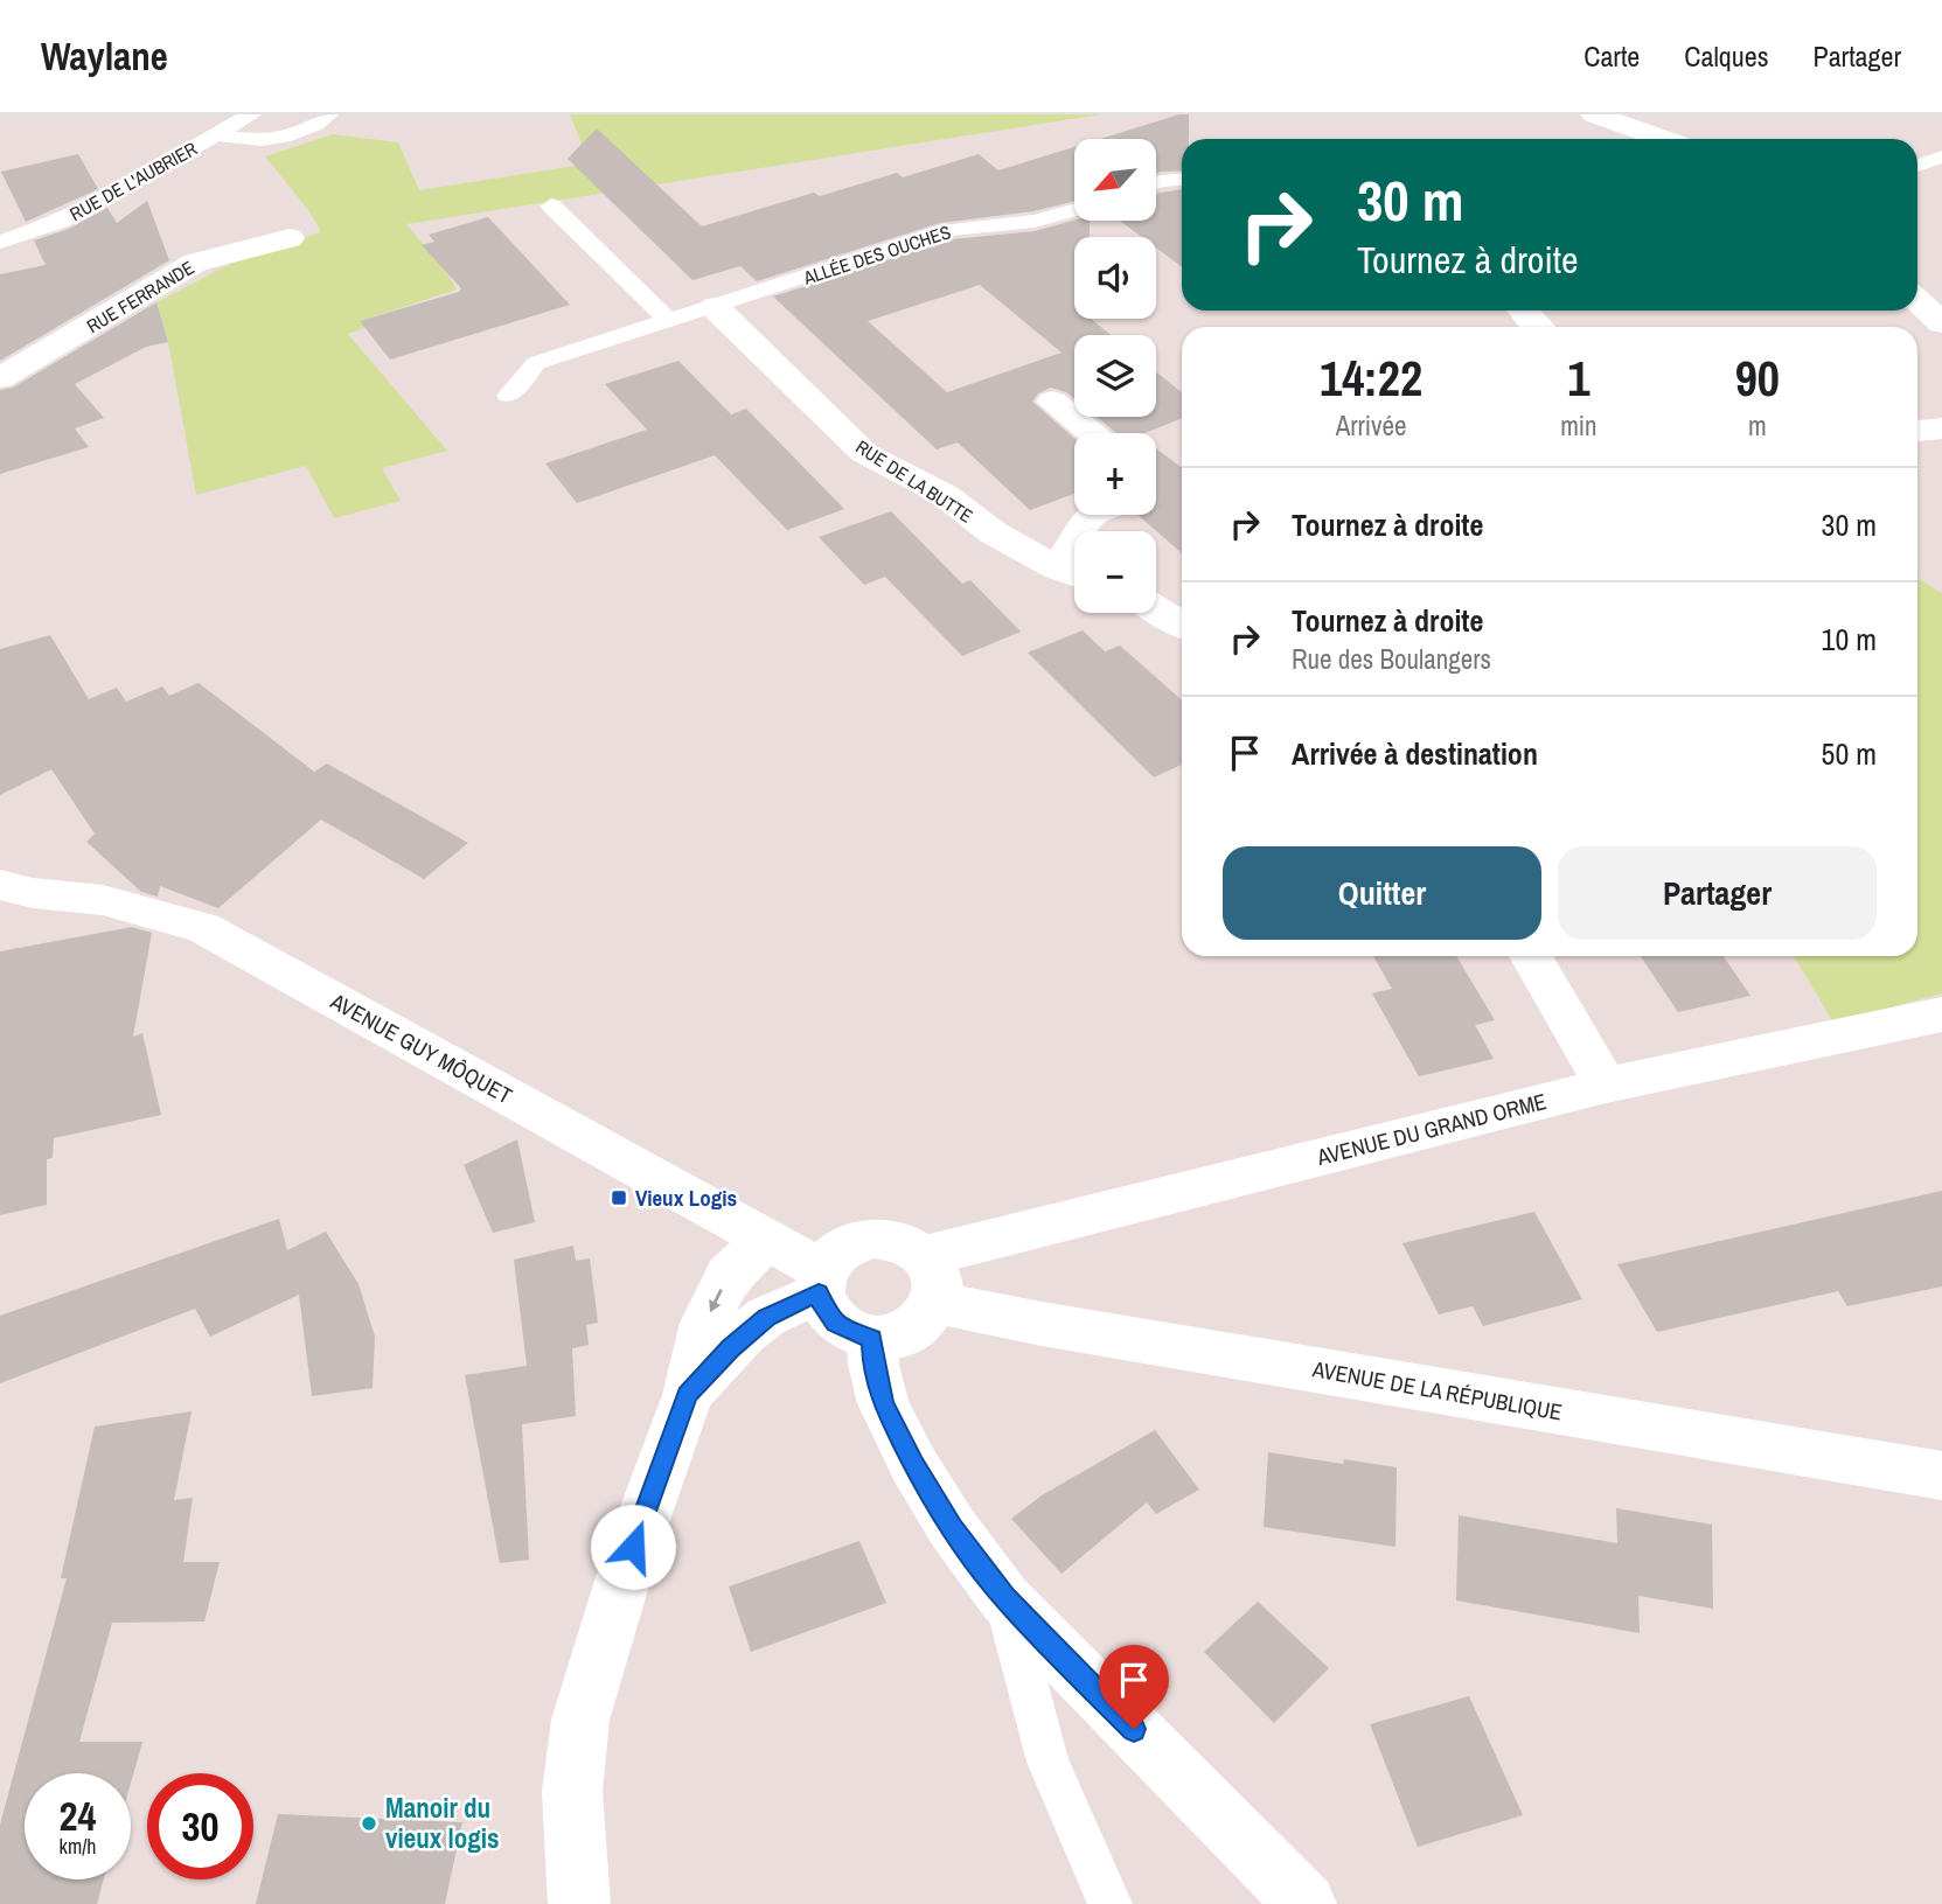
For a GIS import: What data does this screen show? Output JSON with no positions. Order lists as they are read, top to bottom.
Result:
{
  "streets": {
    "street": [
      "RUE FERRANDE",
      "RUE DE LA BUTTE",
      "AVENUE GUY MÔQUET",
      "AVENUE DU GRAND ORME",
      "AVENUE DE LA RÉPUBLIQUE"
    ],
    "lane": ["RUE DE L'AUBRIER", "ALLÉE DES OUCHES"]
  },
  "crossings": [
    ["ALLÉE DES OUCHES", "RUE DE LA BUTTE"],
    ["AVENUE GUY MÔQUET", "AVENUE DU GRAND ORME"],
    ["AVENUE GUY MÔQUET", "AVENUE DE LA RÉPUBLIQUE"],
    ["AVENUE DU GRAND ORME", "AVENUE DE LA RÉPUBLIQUE"]
  ],
  "places": {
    "transit": ["Vieux Logis"],
    "other": ["Manoir du vieux logis"]
  },
  "north": "bottom left",
  "page": {
    "header": "Waylane",
    "nav": ["Carte", "Calques", "Partager"],
    "map_buttons": ["+", "−"],
    "turn": ["30 m", "Tournez à droite"],
    "eta": [
      "14:22",
      "Arrivée",
      "1",
      "min",
      "90",
      "m"
    ],
    "list": [
      {
        "name": "Tournez à droite",
        "value": "30 m"
      },
      {
        "name": "Tournez à droite",
        "note": "Rue des Boulangers",
        "value": "10 m"
      },
      {
        "name": "Arrivée à destination",
        "value": "50 m"
      }
    ],
    "buttons": ["Quitter", "Partager"],
    "speed": "24 km/h",
    "limit": "30"
  }
}
